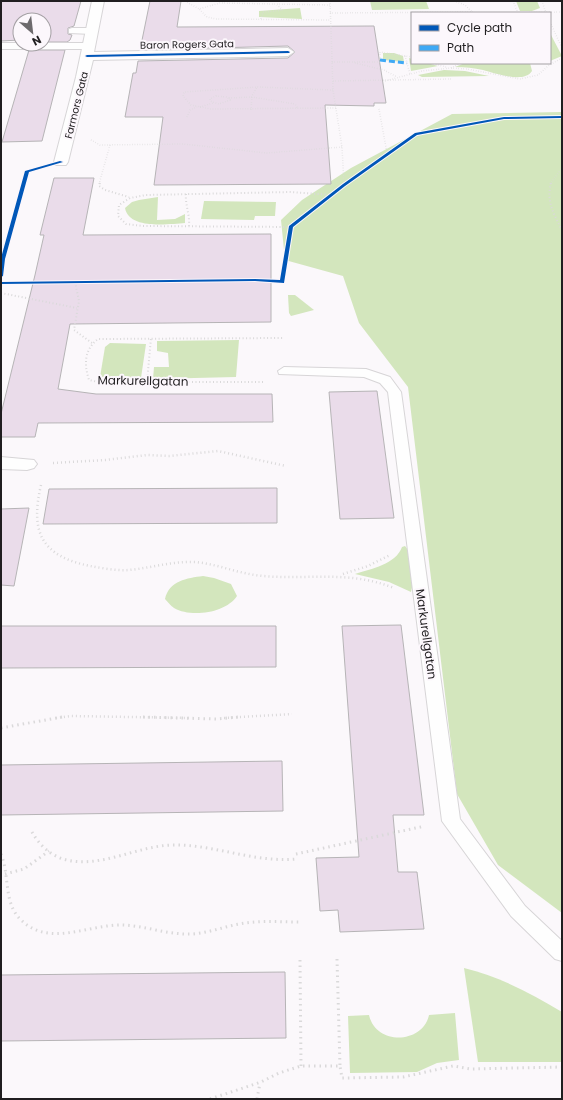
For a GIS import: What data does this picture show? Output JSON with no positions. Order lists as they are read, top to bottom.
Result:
{
  "streets": {
    "street": ["Baron Rogers Gata", "Farmors Gata"],
    "lane": ["Markurellgatan"]
  },
  "crossings": [
    ["Baron Rogers Gata", "Farmors Gata"]
  ],
  "legend": ["Cycle path", "Path"],
  "north": "bottom right"
}
